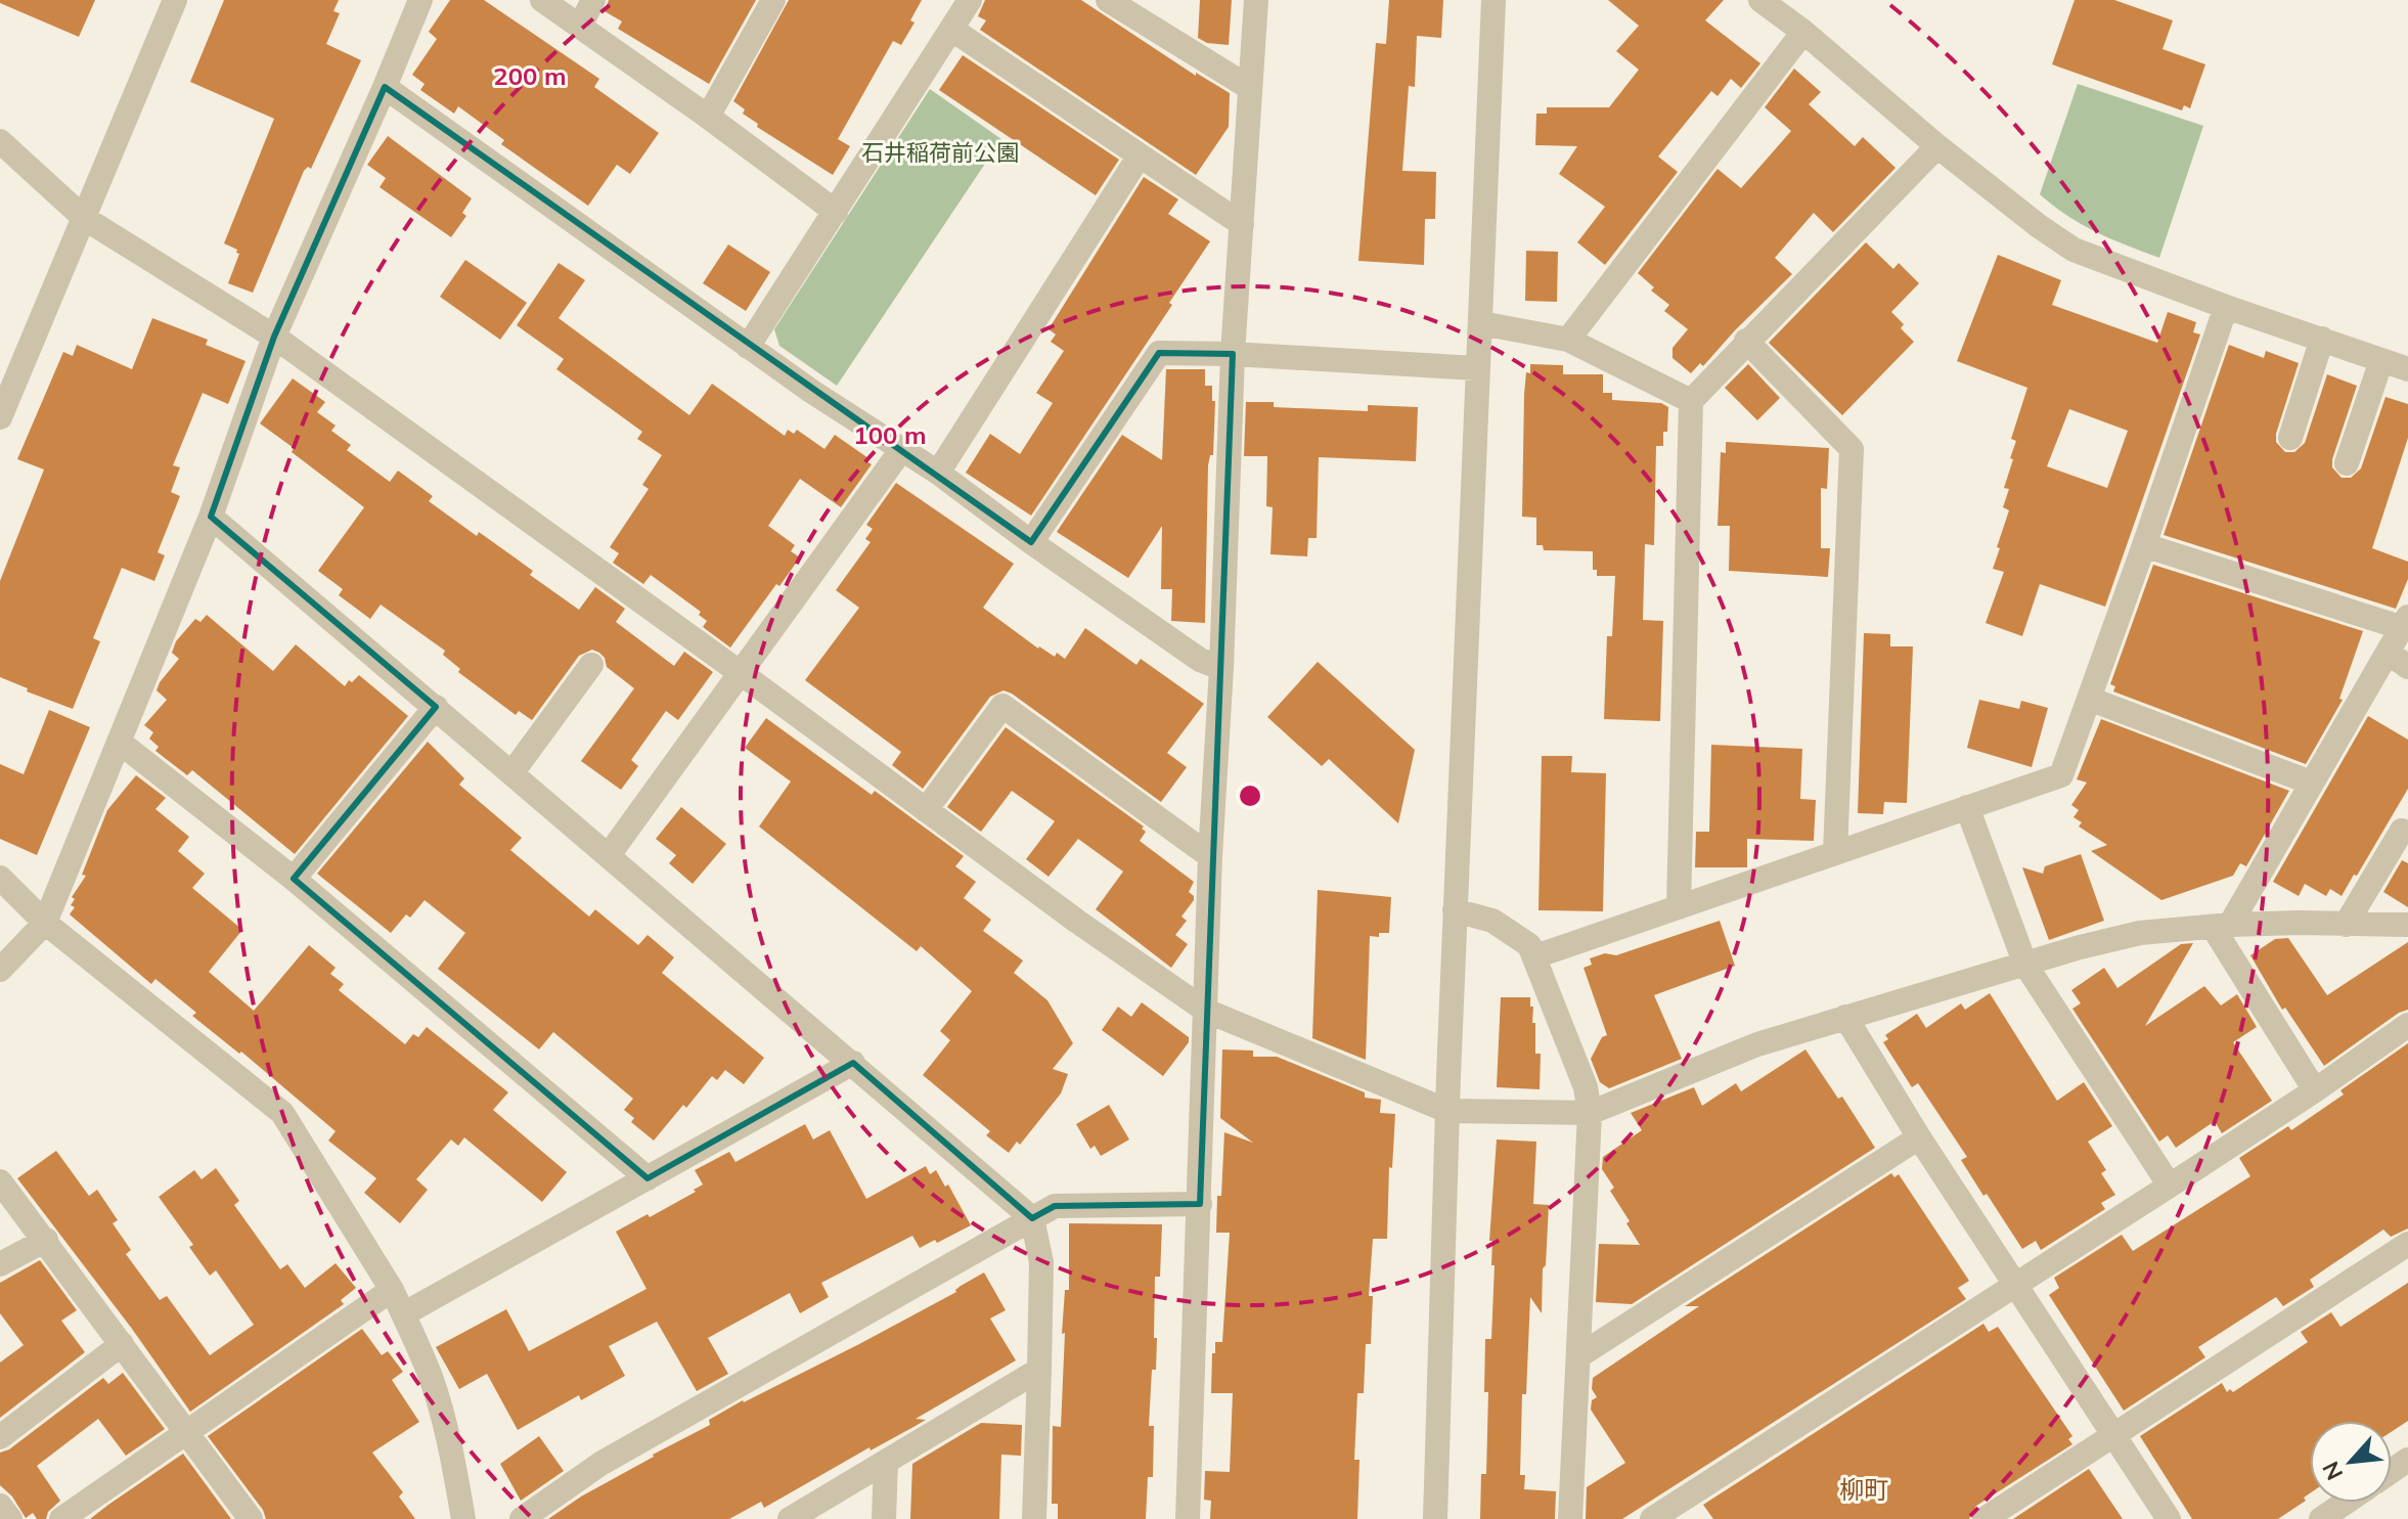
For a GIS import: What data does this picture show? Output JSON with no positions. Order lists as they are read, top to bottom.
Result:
{
  "districts": ["柳町"],
  "parks": ["石井稲荷前公園"],
  "north": "bottom left",
  "rings": ["200 m", "100 m"]
}
